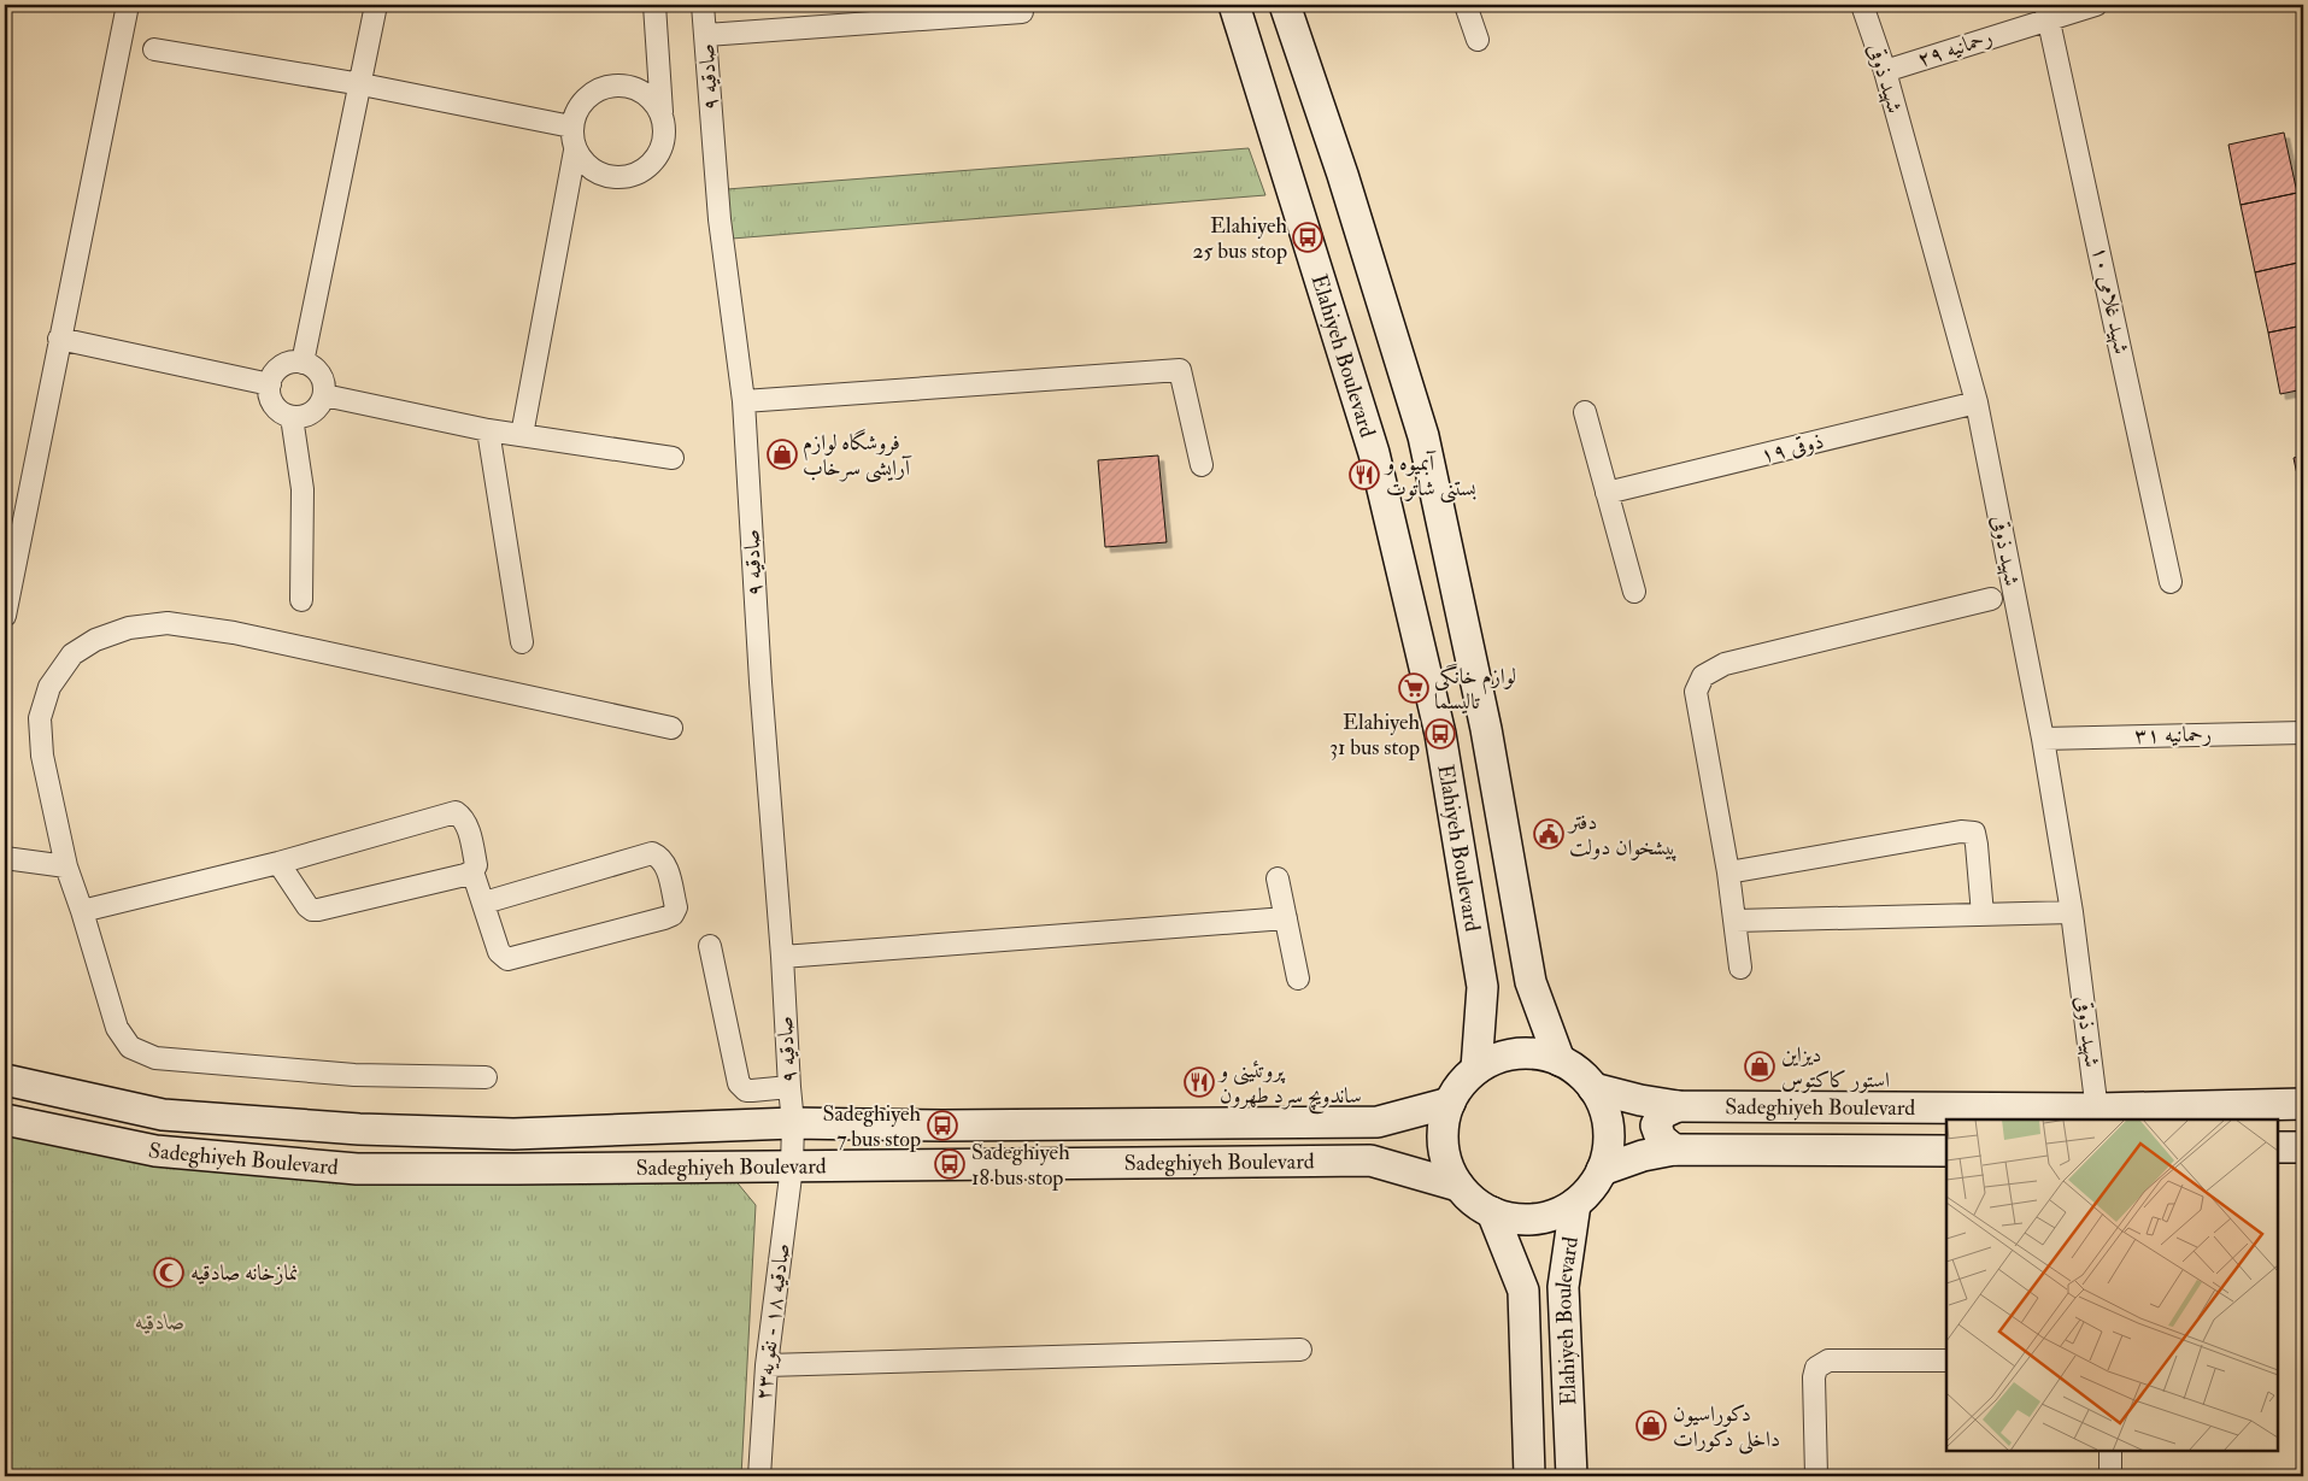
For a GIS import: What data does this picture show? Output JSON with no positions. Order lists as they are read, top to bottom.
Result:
{
  "streets": {
    "main road": ["Elahiyeh Boulevard", "Sadeghiyeh Boulevard"],
    "street": [
      "رحمانیه ۲۹",
      "صادقیه ۹",
      "شهید ذوقی",
      "شهید غلامی ۱۰",
      "ذوقی ۱۹",
      "رحمانیه ۳۱",
      "صادقیه ۱۸ - نقویه۲۳"
    ]
  },
  "crossings": [
    ["رحمانیه ۲۹", "شهید ذوقی"],
    ["رحمانیه ۲۹", "شهید غلامی ۱۰"],
    ["صادقیه ۹", "Sadeghiyeh Boulevard"],
    ["صادقیه ۹", "صادقیه ۱۸ - نقویه۲۳"],
    ["شهید ذوقی", "ذوقی ۱۹"],
    ["شهید ذوقی", "رحمانیه ۳۱"],
    ["شهید ذوقی", "Sadeghiyeh Boulevard"],
    ["Elahiyeh Boulevard", "Sadeghiyeh Boulevard"],
    ["Sadeghiyeh Boulevard", "صادقیه ۱۸ - نقویه۲۳"]
  ],
  "parks": ["صادقیه"],
  "places": {
    "bus stop": [
      "Elahiyeh 25 bus stop",
      "Elahiyeh 31 bus stop",
      "Sadeghiyeh 7 bus stop",
      "Sadeghiyeh 18 bus stop"
    ],
    "shop": ["فروشگاه لوازم آرایشی سرخاب", "دیزاین استور کاکتوس", "دکوراسیون داخلی دکورات"],
    "restaurant": ["آبمیوه و بستنی شاتوت", "پروتئینی و ساندویچ سرد طهرون"],
    "supermarket": ["لوازم خانگی تالیسما"],
    "public building": ["دفتر پیشخوان دولت"],
    "mosque": ["نمازخانه صادقیه"]
  }
}
